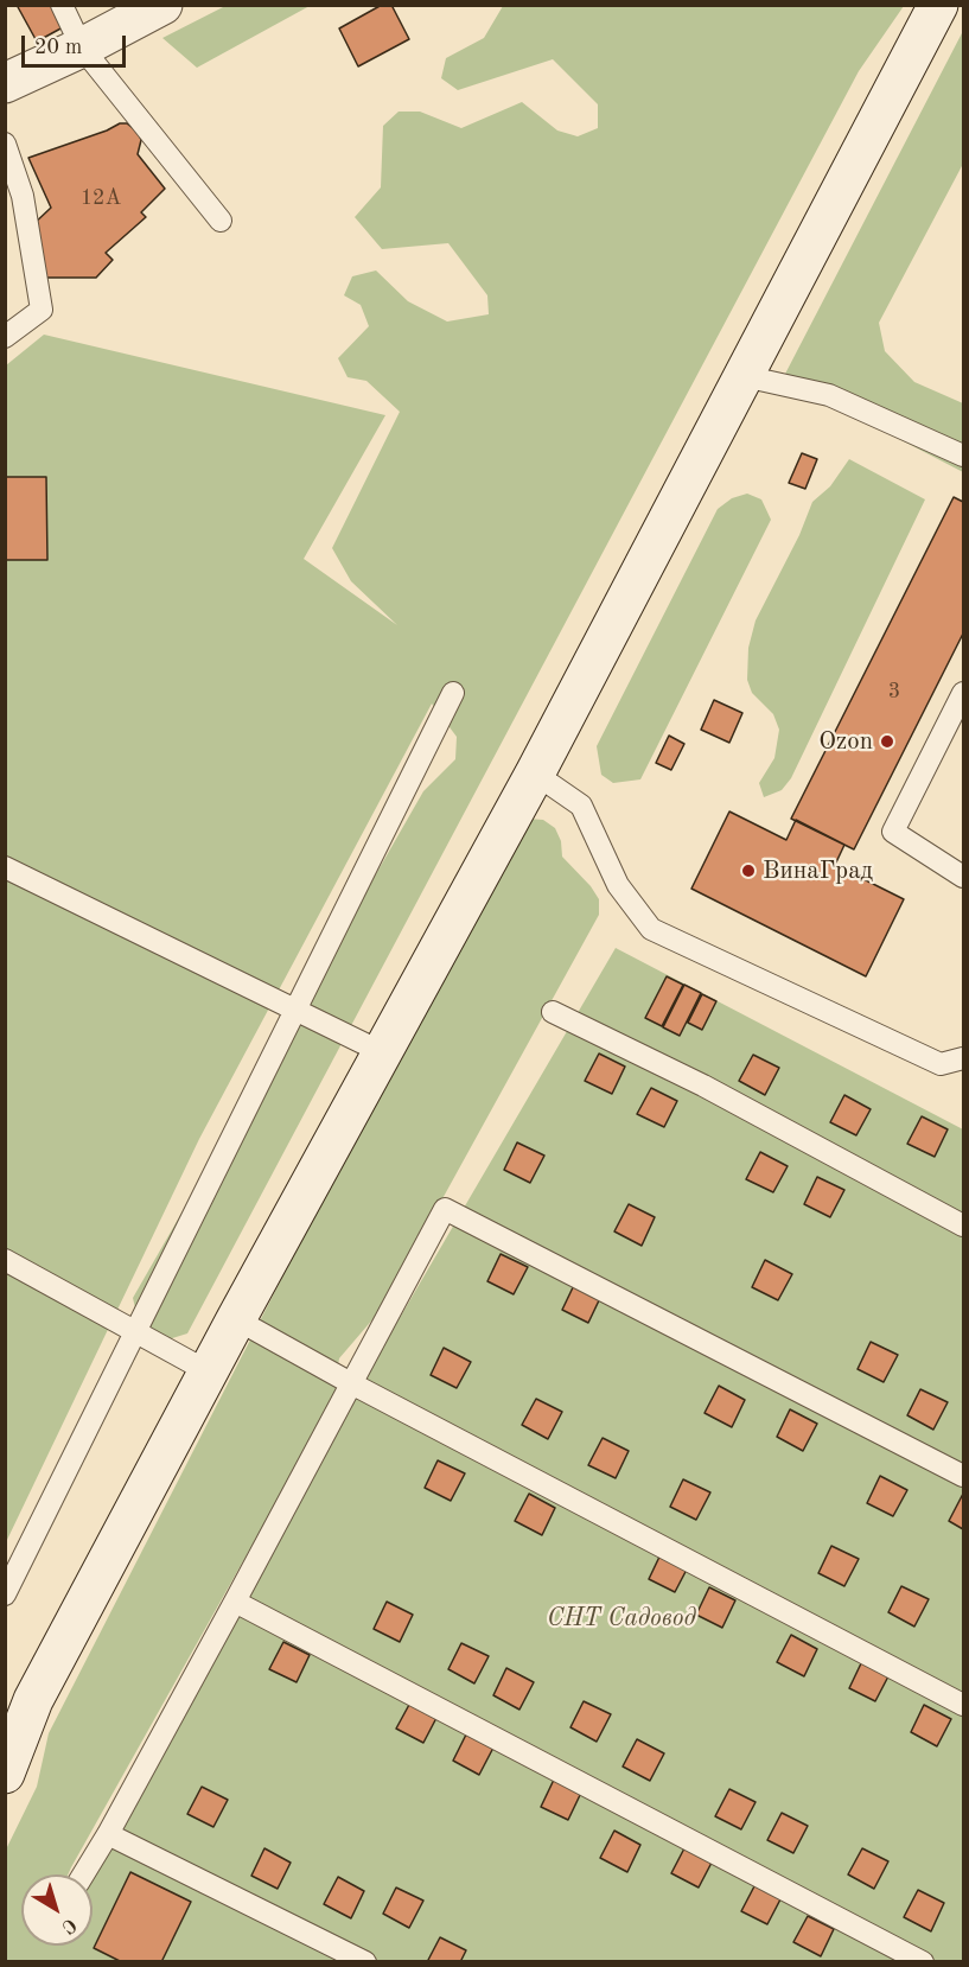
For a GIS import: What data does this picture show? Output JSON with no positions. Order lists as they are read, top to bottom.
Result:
{
  "parks": ["СНТ Садовод"],
  "places": ["Ozon", "ВинаГрад"],
  "house_numbers": ["12А", "3"],
  "scale_bar": "20 m",
  "north": "bottom right"
}
